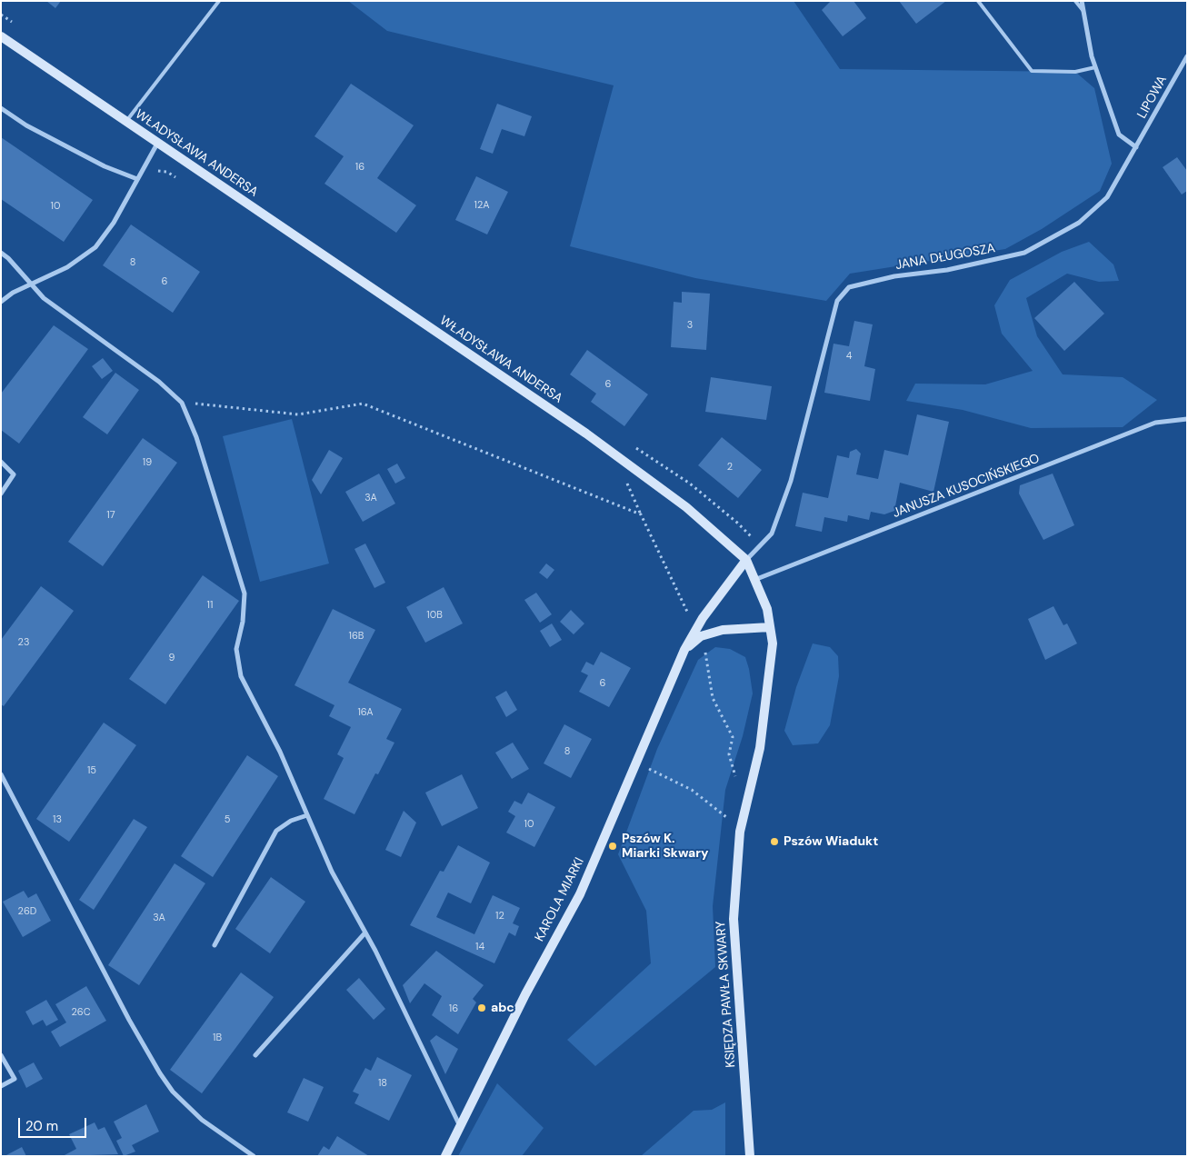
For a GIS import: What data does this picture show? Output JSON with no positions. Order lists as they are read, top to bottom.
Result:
{
  "streets": {
    "main road": ["WŁADYSŁAWA ANDERSA", "KAROLA MIARKI", "KSIĘDZA PAWŁA SKWARY"],
    "street": ["LIPOWA", "JANA DŁUGOSZA", "JANUSZA KUSOCIŃSKIEGO"]
  },
  "crossings": [
    ["LIPOWA", "JANA DŁUGOSZA"],
    ["WŁADYSŁAWA ANDERSA", "JANA DŁUGOSZA"],
    ["WŁADYSŁAWA ANDERSA", "JANUSZA KUSOCIŃSKIEGO"],
    ["WŁADYSŁAWA ANDERSA", "KAROLA MIARKI"],
    ["WŁADYSŁAWA ANDERSA", "KSIĘDZA PAWŁA SKWARY"],
    ["JANA DŁUGOSZA", "KAROLA MIARKI"]
  ],
  "places": ["Pszów Wiadukt", "Pszów K. Miarki Skwary", "abc"],
  "house_numbers": [
    "16",
    "12A",
    "10",
    "8",
    "6",
    "3",
    "4",
    "6",
    "19",
    "2",
    "3A",
    "17",
    "11",
    "10B",
    "16B",
    "23",
    "9",
    "6",
    "16A",
    "8",
    "15",
    "13",
    "5",
    "10",
    "26D",
    "12",
    "3A",
    "14",
    "16",
    "26C",
    "1B",
    "18"
  ],
  "scale_bar": "20 m"
}
